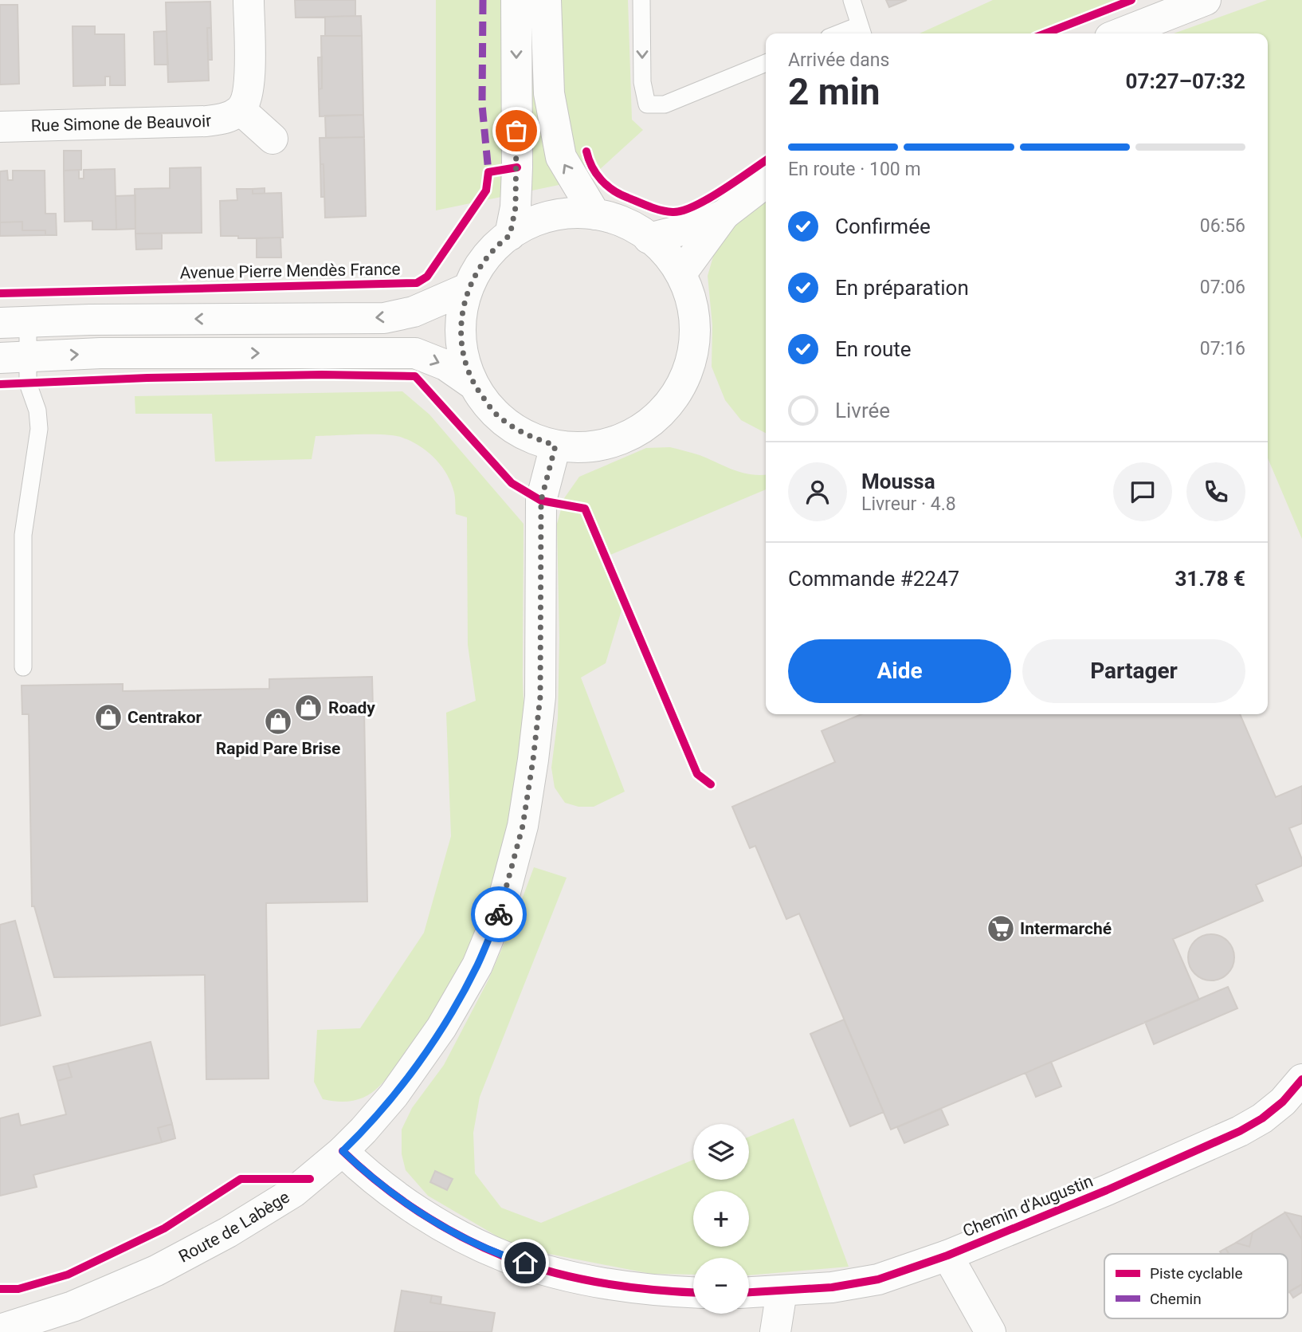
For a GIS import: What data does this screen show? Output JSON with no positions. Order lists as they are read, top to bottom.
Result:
{
  "streets": {
    "street": ["Rue Simone de Beauvoir", "Chemin d'Augustin", "Route de Labège"],
    "cycle path": ["Avenue Pierre Mendès France"]
  },
  "places": {
    "shop": ["Roady", "Centrakor", "Rapid Pare Brise"],
    "supermarket": ["Intermarché"]
  },
  "legend": ["Piste cyclable", "Chemin"],
  "page": {
    "heading": ["2 min", "Arrivée dans", "07:27–07:32"],
    "panel": [
      "Moussa",
      "Livreur · 4.8",
      "Commande #2247",
      "31.78 €"
    ],
    "bar": "En route · 100 m",
    "list": [
      ["Confirmée", "06:56"],
      ["En préparation", "07:06"],
      ["En route", "07:16"],
      "Livrée"
    ],
    "buttons": ["Aide", "Partager"],
    "map_buttons": ["+", "−"]
  }
}
